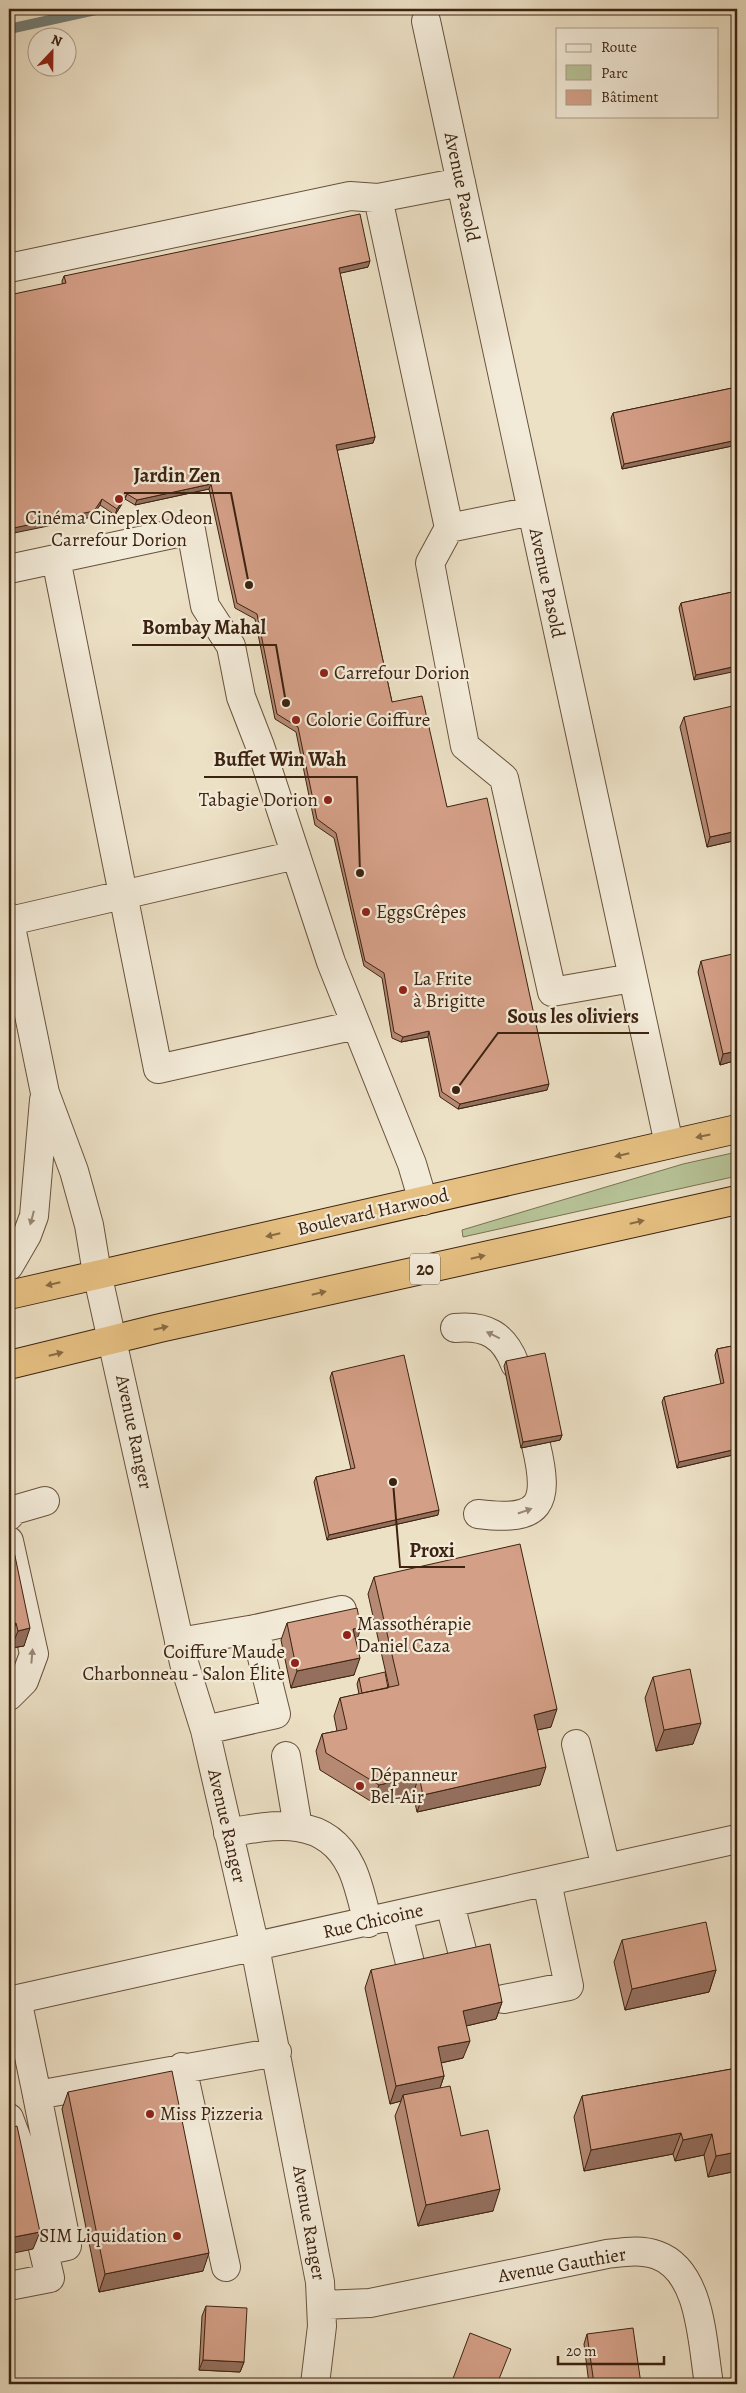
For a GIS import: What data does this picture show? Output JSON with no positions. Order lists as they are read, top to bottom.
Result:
{
  "streets": {
    "highway": ["Boulevard Harwood", "20"],
    "street": [
      "Avenue Pasold",
      "Avenue Ranger",
      "Rue Chicoine",
      "Avenue Gauthier"
    ]
  },
  "crossings": [
    ["Avenue Pasold", "Boulevard Harwood"],
    ["Boulevard Harwood", "Avenue Ranger"],
    ["20", "Avenue Ranger"],
    ["Avenue Ranger", "Rue Chicoine"],
    ["Avenue Ranger", "Avenue Gauthier"]
  ],
  "places": [
    "Cinéma Cineplex Odeon Carrefour Dorion",
    "Jardin Zen",
    "Carrefour Dorion",
    "Bombay Mahal",
    "Colorie Coiffure",
    "Tabagie Dorion",
    "Buffet Win Wah",
    "EggsCrêpes",
    "La Frite à Brigitte",
    "Sous les oliviers",
    "Proxi",
    "Massothérapie Daniel Caza",
    "Coiffure Maude Charbonneau - Salon Élite",
    "Dépanneur Bel-Air",
    "Miss Pizzeria",
    "SIM Liquidation"
  ],
  "legend": ["Route", "Parc", "Bâtiment"],
  "scale_bar": "20 m",
  "north": "top"
}
